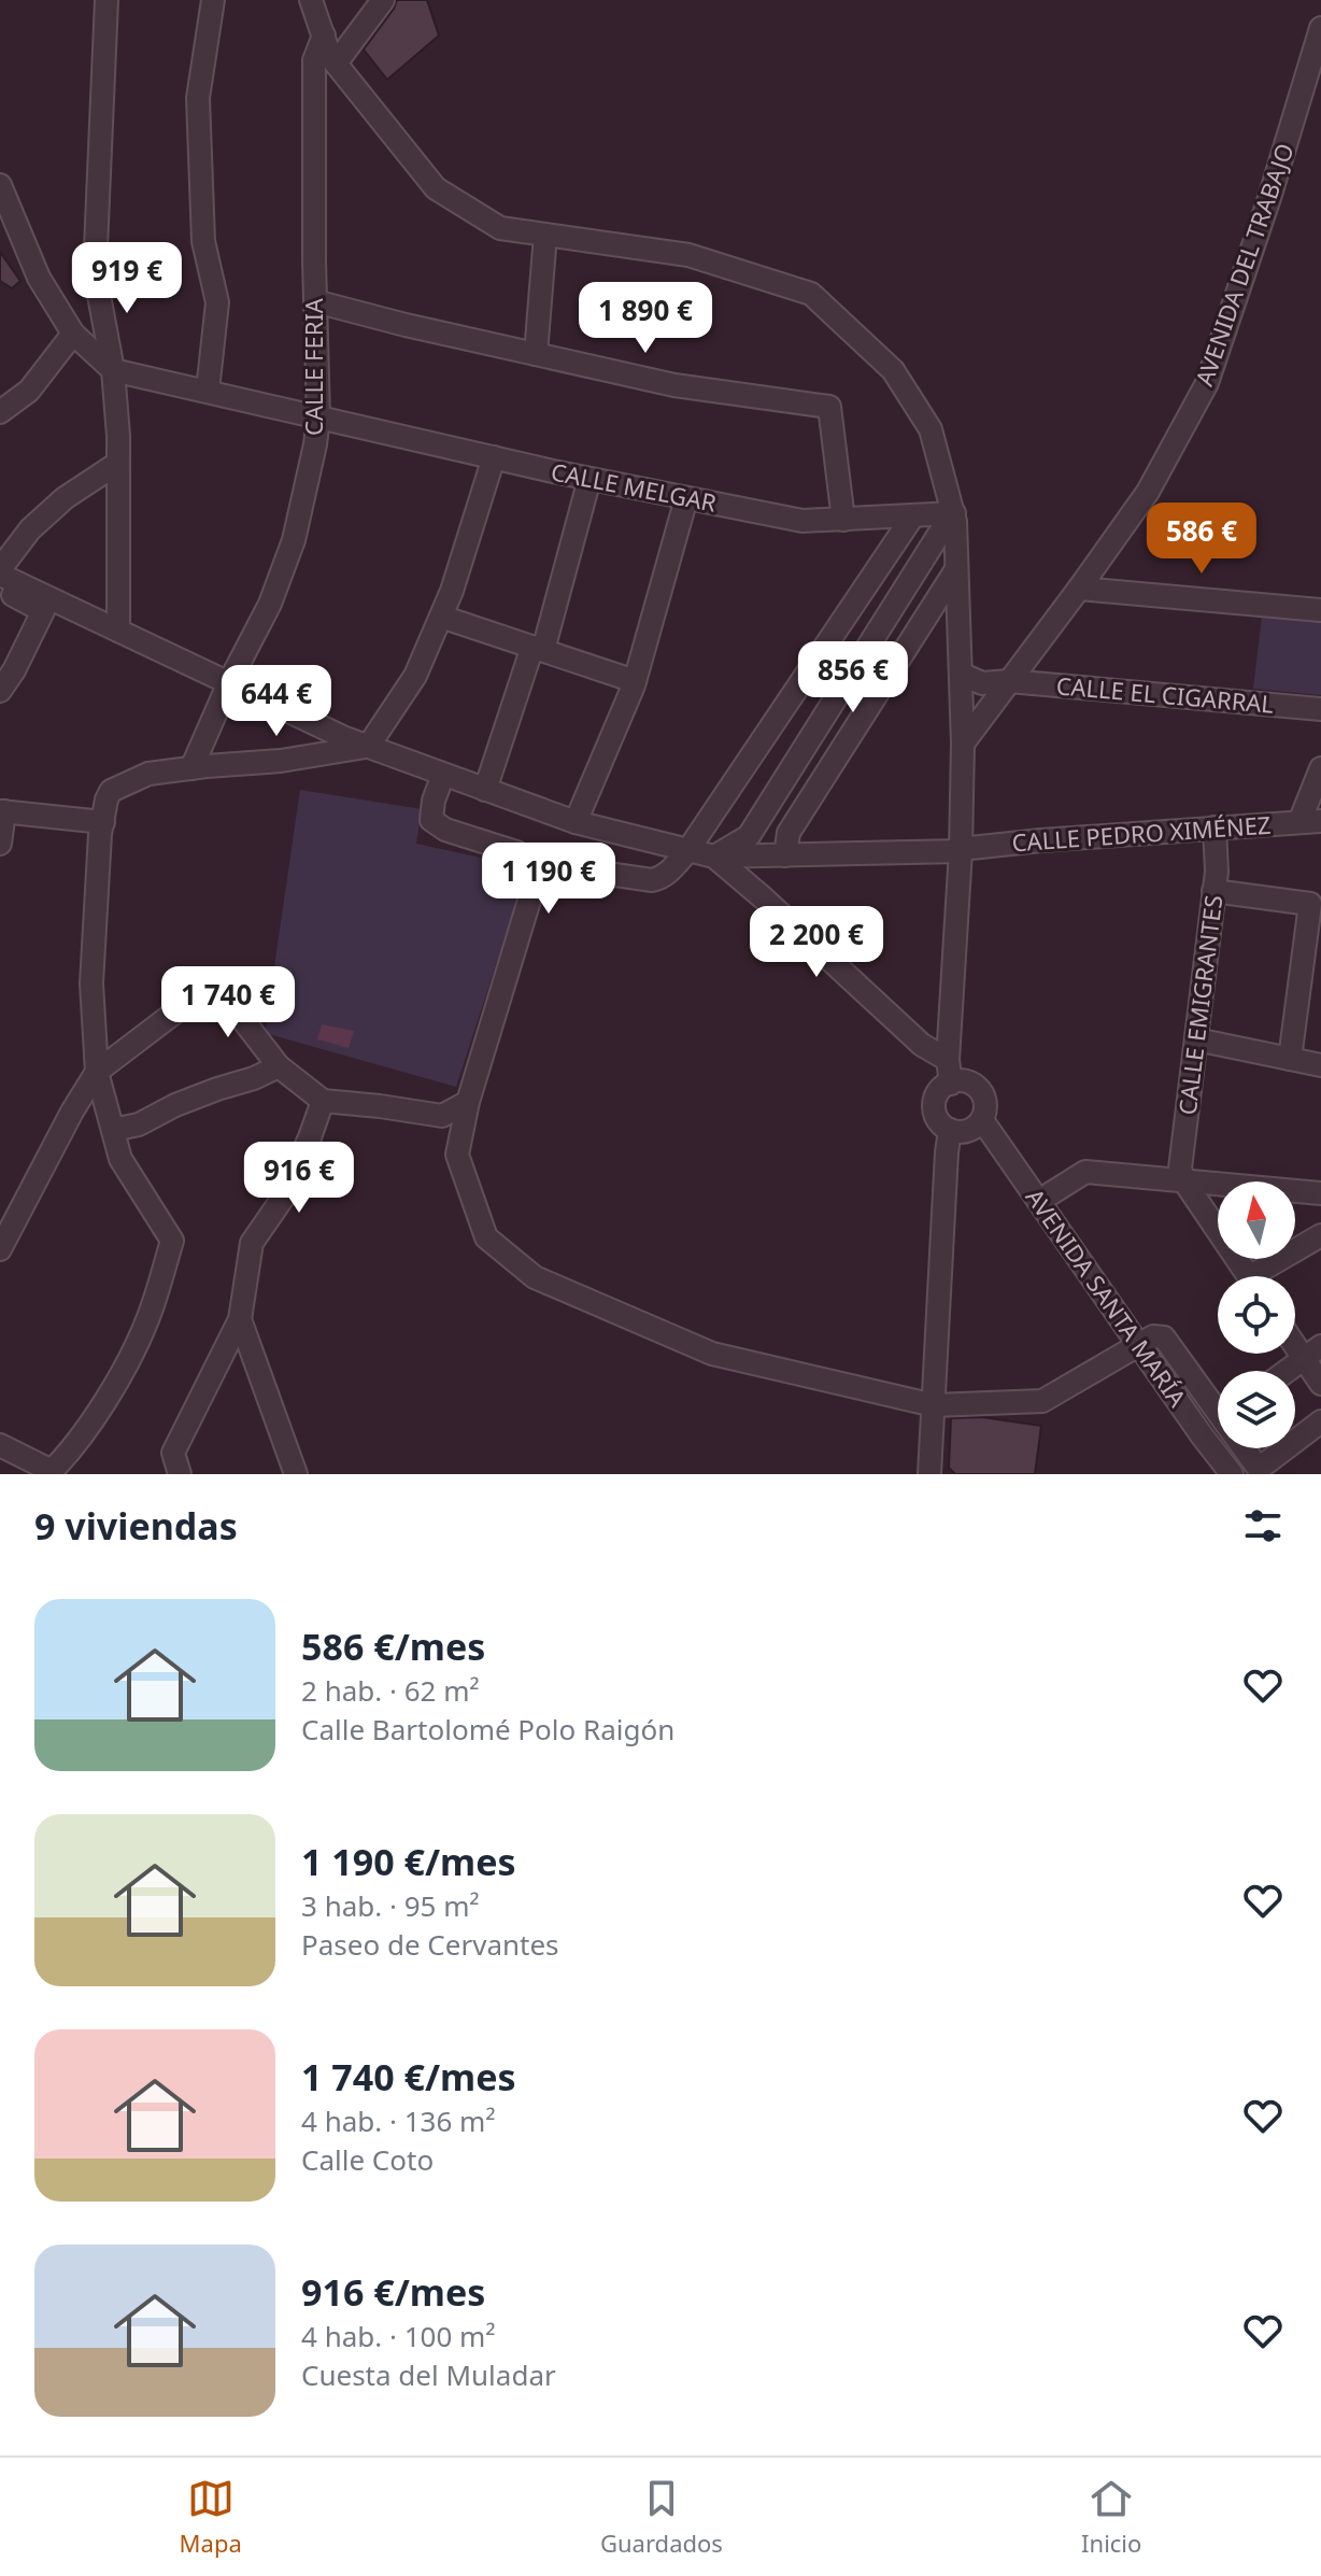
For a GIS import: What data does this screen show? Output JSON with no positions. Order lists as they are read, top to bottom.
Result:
{
  "streets": {
    "street": [
      "AVENIDA DEL TRABAJO",
      "CALLE FERIA",
      "CALLE MELGAR",
      "CALLE EL CIGARRAL",
      "CALLE PEDRO XIMÉNEZ",
      "CALLE EMIGRANTES",
      "AVENIDA SANTA MARÍA"
    ]
  },
  "crossings": [
    ["AVENIDA DEL TRABAJO", "CALLE EL CIGARRAL"],
    ["CALLE FERIA", "CALLE MELGAR"],
    ["CALLE FERIA", "CALLE PEDRO XIMÉNEZ"],
    ["CALLE PEDRO XIMÉNEZ", "CALLE EMIGRANTES"]
  ],
  "north": "top",
  "page": {
    "price": [
      "919 €",
      "1 890 €",
      "586 €",
      "856 €",
      "644 €",
      "1 190 €",
      "2 200 €",
      "1 740 €",
      "916 €"
    ],
    "heading": "9 viviendas",
    "list": [
      {
        "name": "586 €/mes",
        "note": "2 hab. · 62 m² · Calle Bartolomé Polo Raigón"
      },
      {
        "name": "1 190 €/mes",
        "note": "3 hab. · 95 m² · Paseo de Cervantes"
      },
      {
        "name": "1 740 €/mes",
        "note": "4 hab. · 136 m² · Calle Coto"
      },
      {
        "name": "916 €/mes",
        "note": "4 hab. · 100 m² · Cuesta del Muladar"
      }
    ],
    "tabs": ["Mapa", "Guardados", "Inicio"]
  }
}
